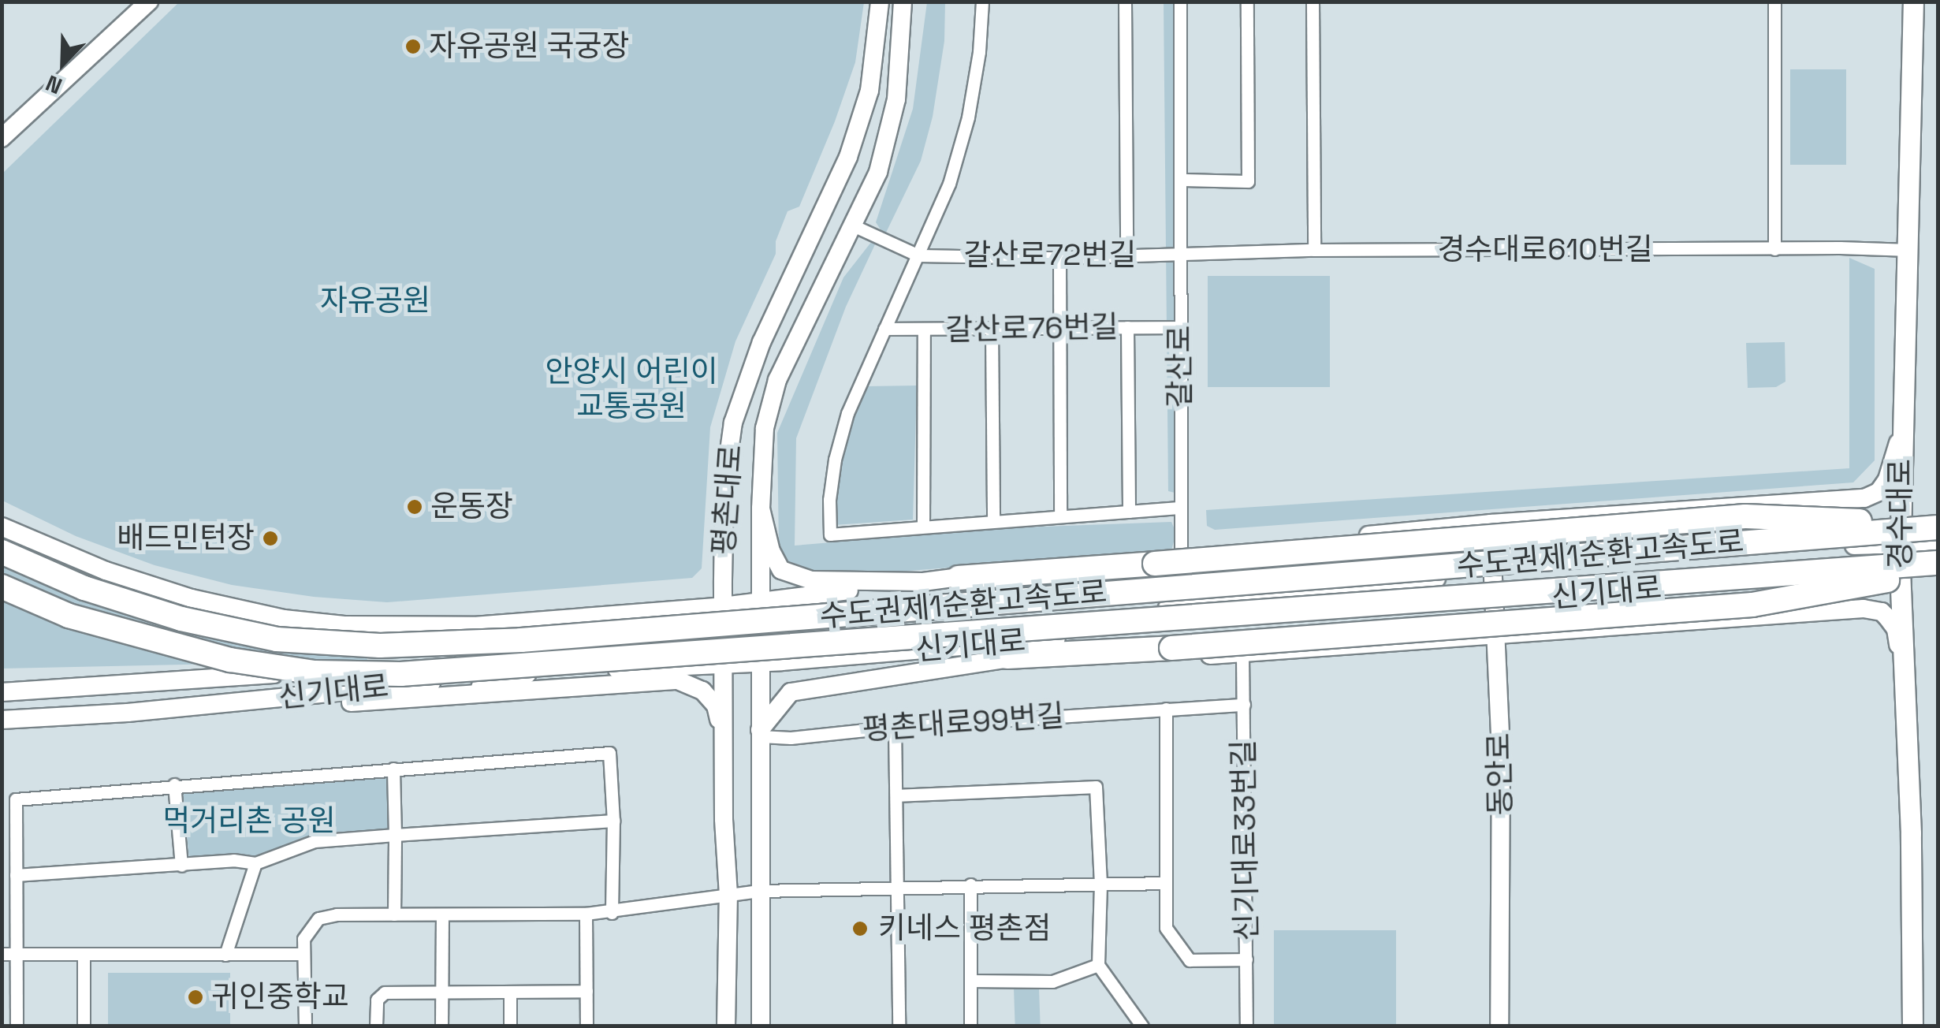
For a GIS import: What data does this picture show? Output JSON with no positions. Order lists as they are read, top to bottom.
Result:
{
  "streets": {
    "highway": ["수도권제1순환고속도로"],
    "main road": ["경수대로"],
    "street": [
      "경수대로610번길",
      "갈산로72번길",
      "갈산로76번길",
      "갈산로",
      "평촌대로",
      "신기대로",
      "평촌대로99번길",
      "동안로",
      "신기대로33번길"
    ]
  },
  "crossings": [
    ["경수대로610번길", "갈산로72번길"],
    ["경수대로610번길", "갈산로"],
    ["경수대로610번길", "경수대로"],
    ["갈산로72번길", "갈산로"],
    ["갈산로76번길", "갈산로"],
    ["평촌대로", "신기대로"],
    ["평촌대로", "평촌대로99번길"],
    ["경수대로", "신기대로"],
    ["수도권제1순환고속도로", "신기대로"],
    ["신기대로", "동안로"],
    ["평촌대로99번길", "신기대로33번길"]
  ],
  "parks": ["자유공원", "안양시 어린이 교통공원", "먹거리촌 공원"],
  "places": [
    "자유공원 국궁장",
    "운동장",
    "배드민턴장",
    "키네스 평촌점",
    "귀인중학교"
  ],
  "north": "bottom left"
}
